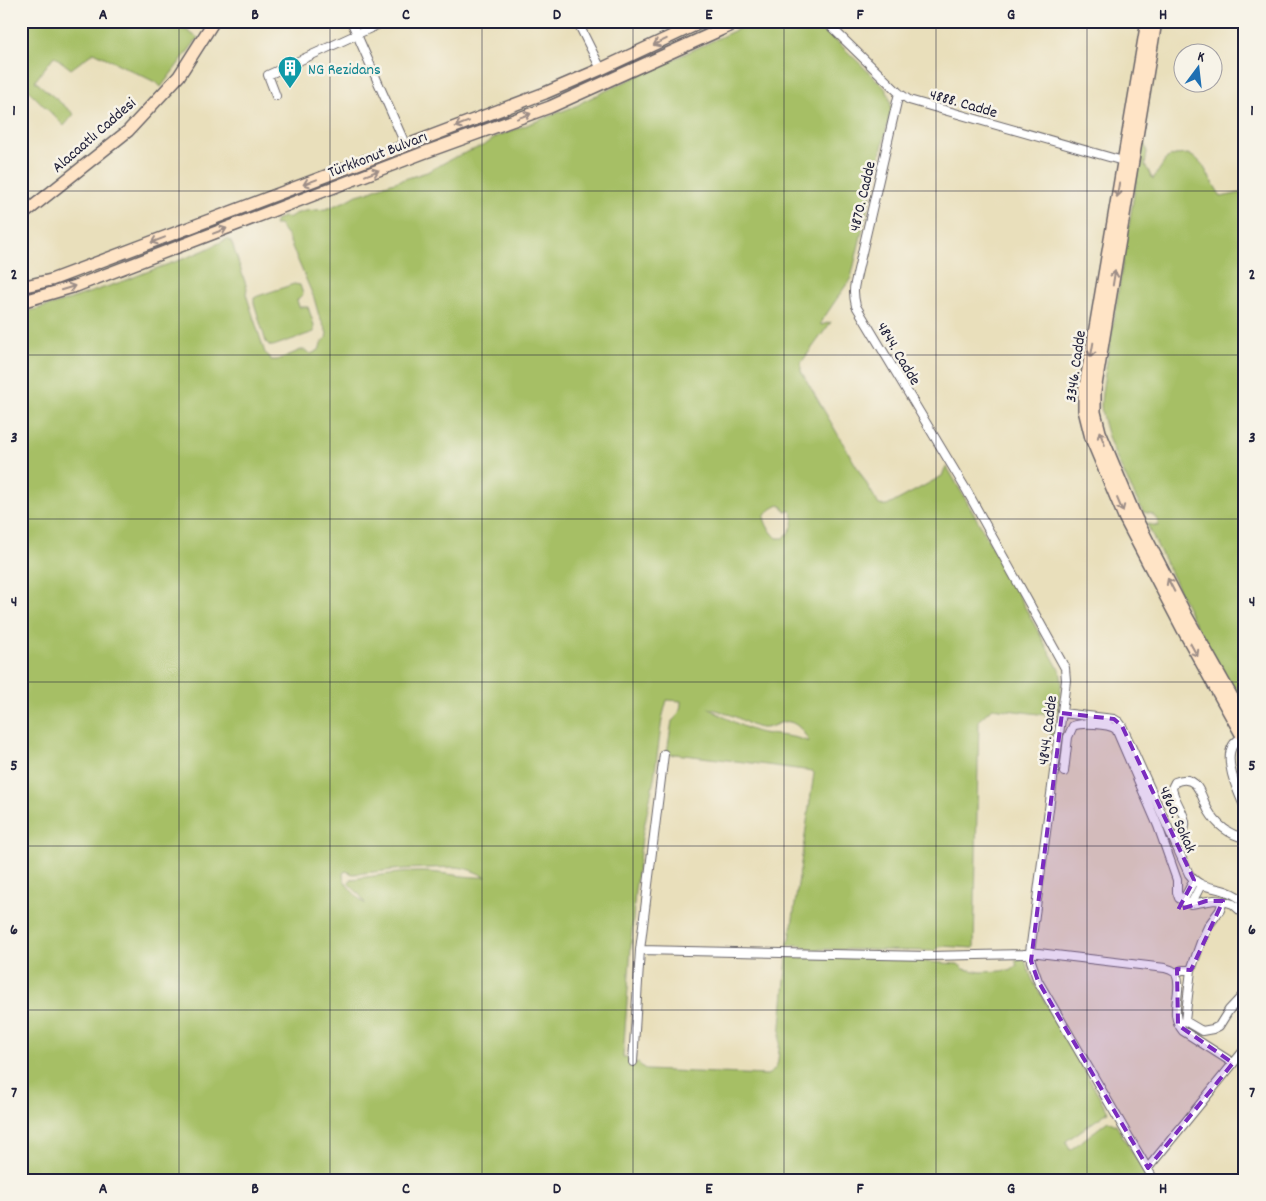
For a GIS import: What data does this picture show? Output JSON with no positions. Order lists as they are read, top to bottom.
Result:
{
  "streets": {
    "street": [
      "4888. Cadde",
      "Alacaatlı Caddesi",
      "Türkkonut Bulvarı",
      "4870. Cadde",
      "4844. Cadde",
      "3346. Cadde",
      "4860. Sokak"
    ]
  },
  "crossings": [
    ["4888. Cadde", "4870. Cadde"],
    ["4888. Cadde", "3346. Cadde"],
    ["4870. Cadde", "4844. Cadde"],
    ["4844. Cadde", "4860. Sokak"]
  ],
  "places": {
    "building": ["NG Rezidans"]
  },
  "north": "top",
  "grid": {
    "columns": [
      "A",
      "B",
      "C",
      "D",
      "E",
      "F",
      "G",
      "H"
    ],
    "rows": [
      "1",
      "2",
      "3",
      "4",
      "5",
      "6",
      "7"
    ]
  }
}
